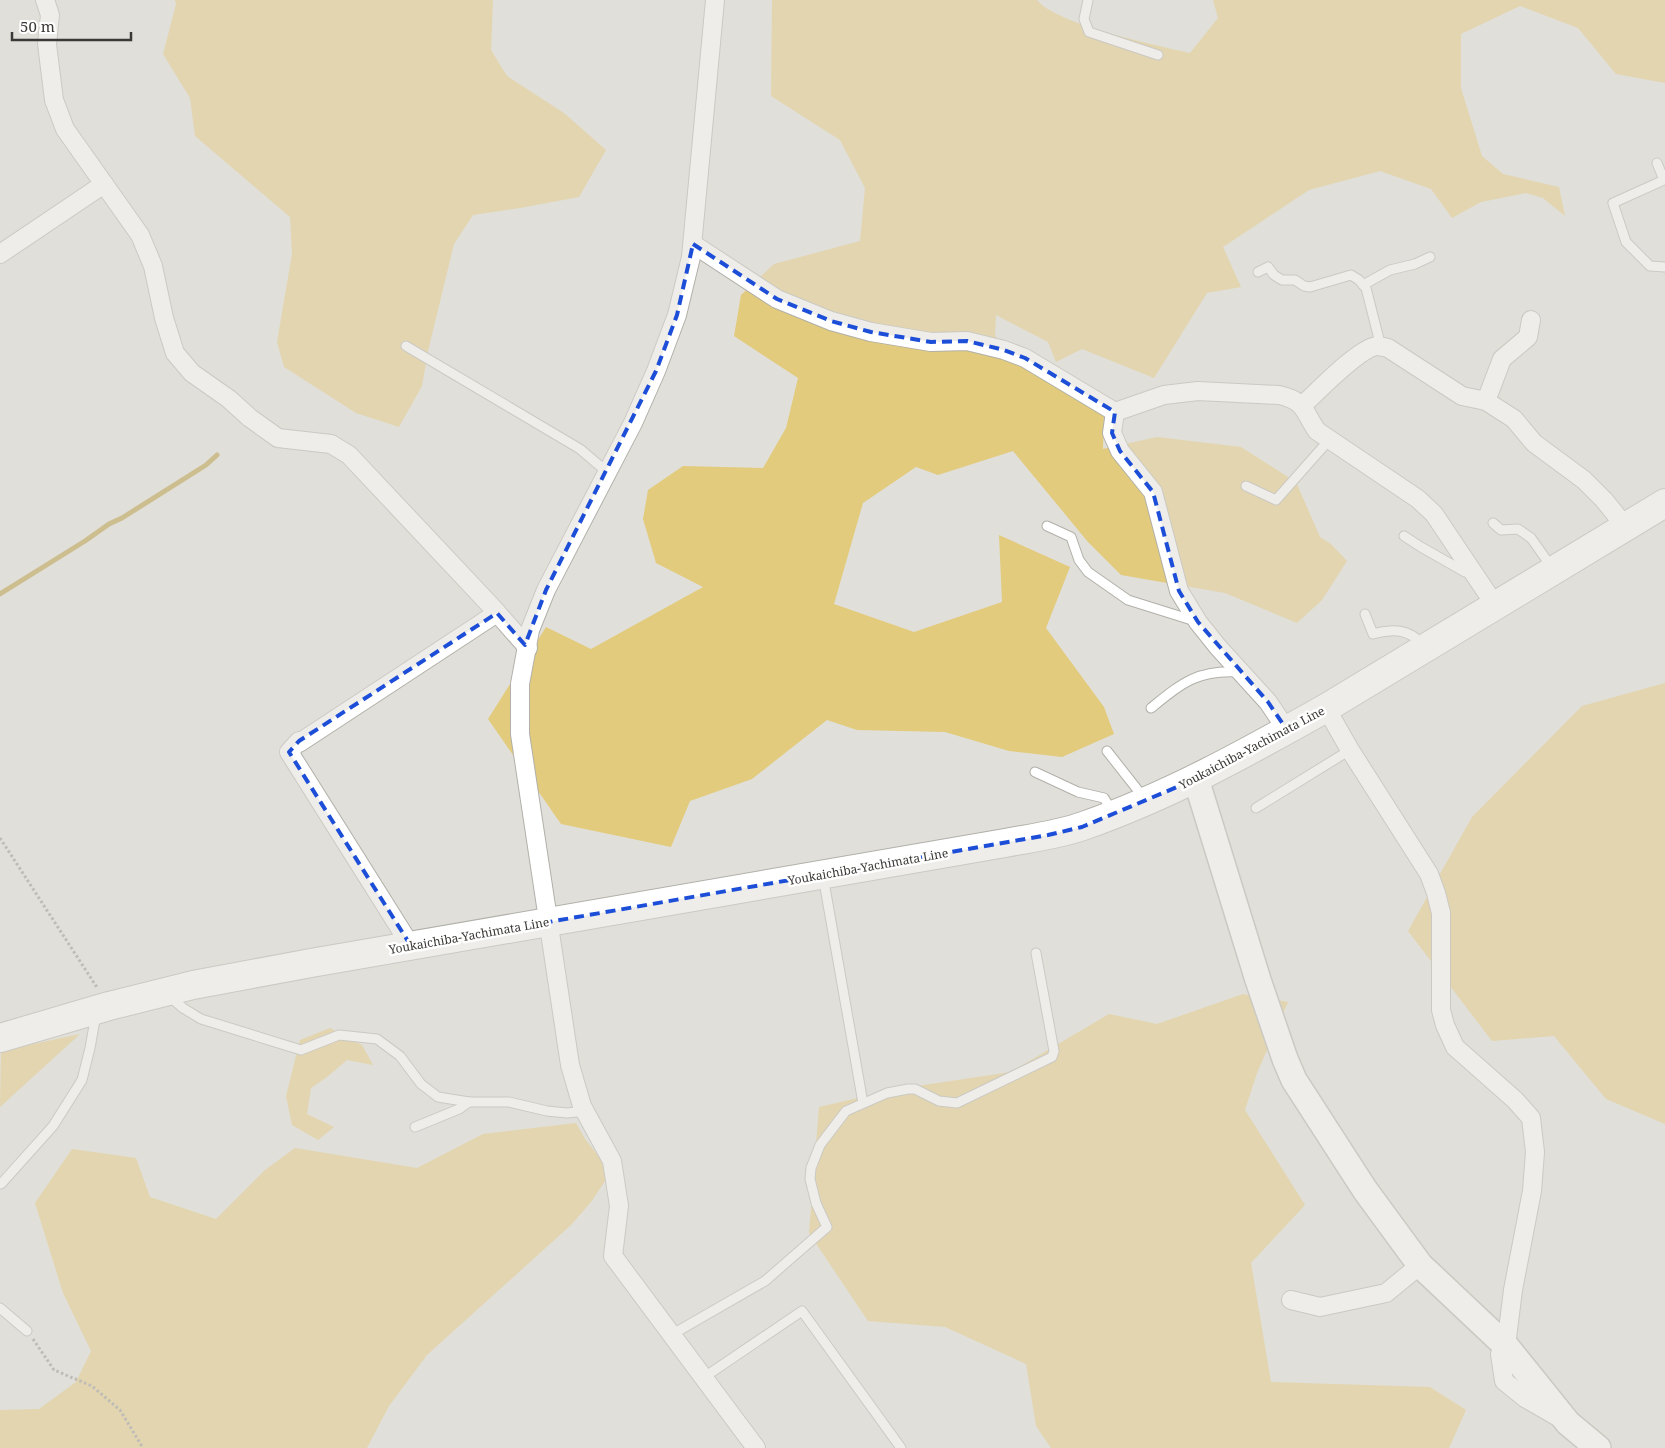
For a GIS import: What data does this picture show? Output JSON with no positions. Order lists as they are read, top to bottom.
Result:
{
  "streets": {
    "main road": ["Youkaichiba-Yachimata Line"]
  },
  "scale_bar": "50 m"
}
